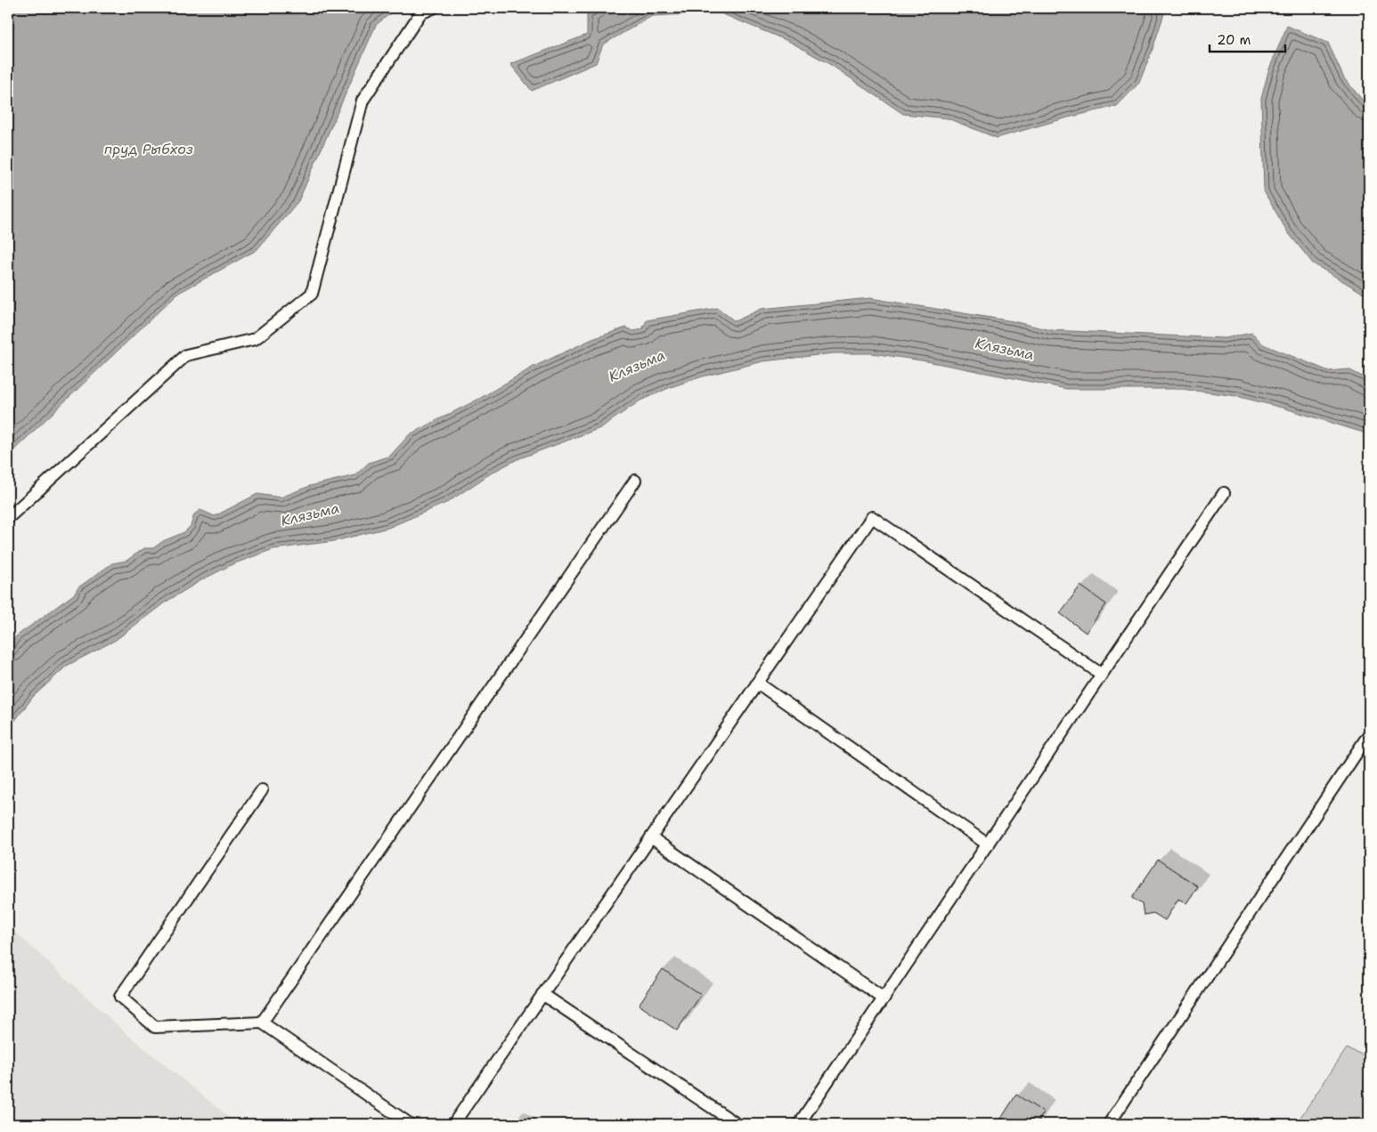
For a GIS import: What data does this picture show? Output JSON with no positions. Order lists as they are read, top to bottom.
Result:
{
  "water": ["пруд Рыбхоз", "Клязьма"],
  "scale_bar": "20 m"
}
